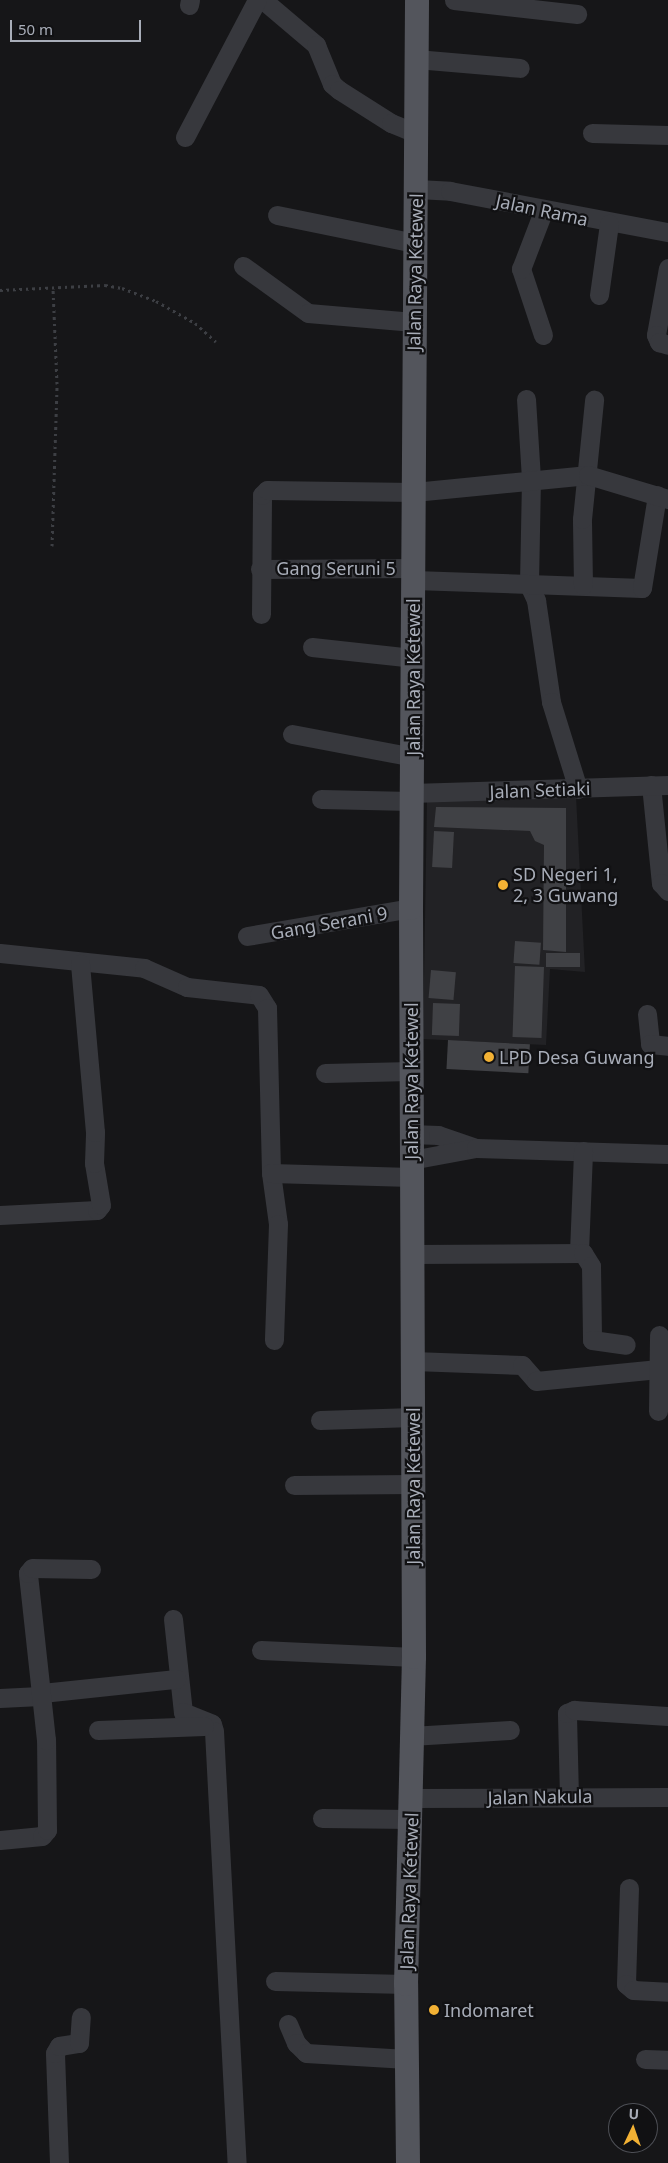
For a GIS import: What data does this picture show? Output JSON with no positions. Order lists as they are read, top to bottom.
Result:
{
  "streets": {
    "main road": ["Jalan Raya Ketewel"],
    "street": [
      "Jalan Rama",
      "Gang Seruni 5",
      "Jalan Setiaki",
      "Gang Serani 9",
      "Jalan Nakula"
    ]
  },
  "crossings": [
    ["Jalan Rama", "Jalan Raya Ketewel"],
    ["Jalan Raya Ketewel", "Gang Seruni 5"],
    ["Jalan Raya Ketewel", "Jalan Setiaki"],
    ["Jalan Raya Ketewel", "Gang Serani 9"],
    ["Jalan Raya Ketewel", "Jalan Nakula"]
  ],
  "places": ["SD Negeri 1, 2, 3 Guwang", "LPD Desa Guwang", "Indomaret"],
  "scale_bar": "50 m",
  "north": "top"
}
